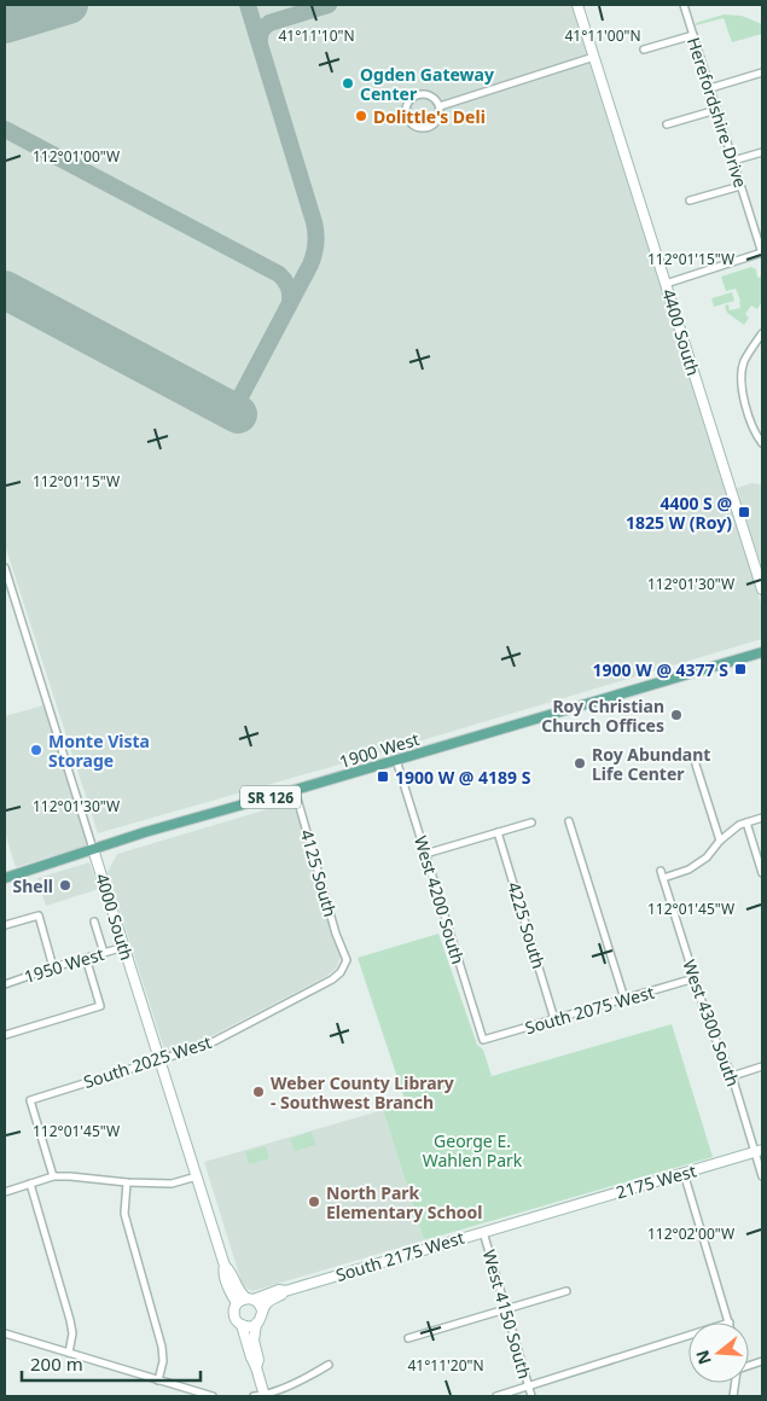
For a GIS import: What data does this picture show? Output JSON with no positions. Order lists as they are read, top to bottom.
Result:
{
  "streets": {
    "main road": ["1900 West", "SR 126"],
    "street": [
      "Herefordshire Drive",
      "4400 South",
      "4125 South",
      "West 4200 South",
      "4000 South",
      "4225 South",
      "1950 West",
      "South 2075 West",
      "West 4300 South",
      "South 2025 West",
      "2175 West",
      "South 2175 West",
      "West 4150 South"
    ]
  },
  "crossings": [
    ["1900 West", "4125 South"],
    ["1900 West", "West 4200 South"],
    ["1900 West", "4000 South"],
    ["4125 South", "South 2025 West"],
    ["West 4200 South", "South 2075 West"],
    ["4000 South", "1950 West"],
    ["4000 South", "South 2025 West"],
    ["4000 South", "South 2175 West"],
    ["4225 South", "South 2075 West"],
    ["South 2075 West", "West 4300 South"],
    ["West 4300 South", "2175 West"],
    ["2175 West", "South 2175 West"],
    ["South 2175 West", "West 4150 South"]
  ],
  "parks": ["George E. Wahlen Park"],
  "places": {
    "other": [
      "Ogden Gateway Center",
      "Dolittle's Deli",
      "Roy Christian Church Offices",
      "Monte Vista Storage",
      "Roy Abundant Life Center",
      "Shell",
      "Weber County Library - Southwest Branch",
      "North Park Elementary School"
    ],
    "transit": ["4400 S @ 1825 W (Roy)", "1900 W @ 4377 S", "1900 W @ 4189 S"]
  },
  "scale_bar": "200 m",
  "north": "left",
  "coordinates": [
    "41°11'10\"N",
    "41°11'00\"N",
    "112°01'00\"W",
    "112°01'15\"W",
    "112°01'30\"W",
    "112°01'45\"W",
    "112°02'00\"W",
    "41°11'20\"N"
  ]
}
